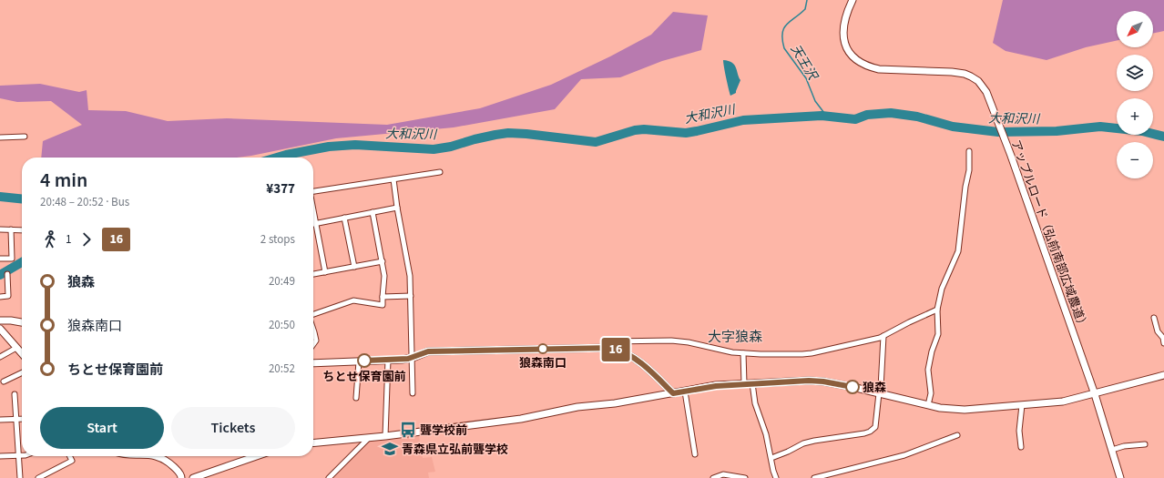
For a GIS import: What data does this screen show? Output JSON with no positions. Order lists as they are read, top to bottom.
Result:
{
  "streets": {
    "street": ["アップルロード（弘前南部広域農道）"]
  },
  "districts": ["大字狼森"],
  "water": ["天王沢", "大和沢川"],
  "places": {
    "other": ["狼森南口", "ちとせ保育園前", "狼森"],
    "bus stop": ["聾学校前"],
    "school or university": ["青森県立弘前聾学校"]
  },
  "lines": ["bus line 16"],
  "north": "bottom left",
  "page": {
    "on_map": "16",
    "map_buttons": ["+", "−"],
    "heading": ["4 min", "20:48 – 20:52 · Bus", "¥377"],
    "legs": ["1", "16", "2 stops"],
    "list": [
      {
        "name": "狼森",
        "value": "20:49"
      },
      {
        "name": "狼森南口",
        "value": "20:50"
      },
      {
        "name": "ちとせ保育園前",
        "value": "20:52"
      }
    ],
    "buttons": ["Start", "Tickets"]
  }
}
